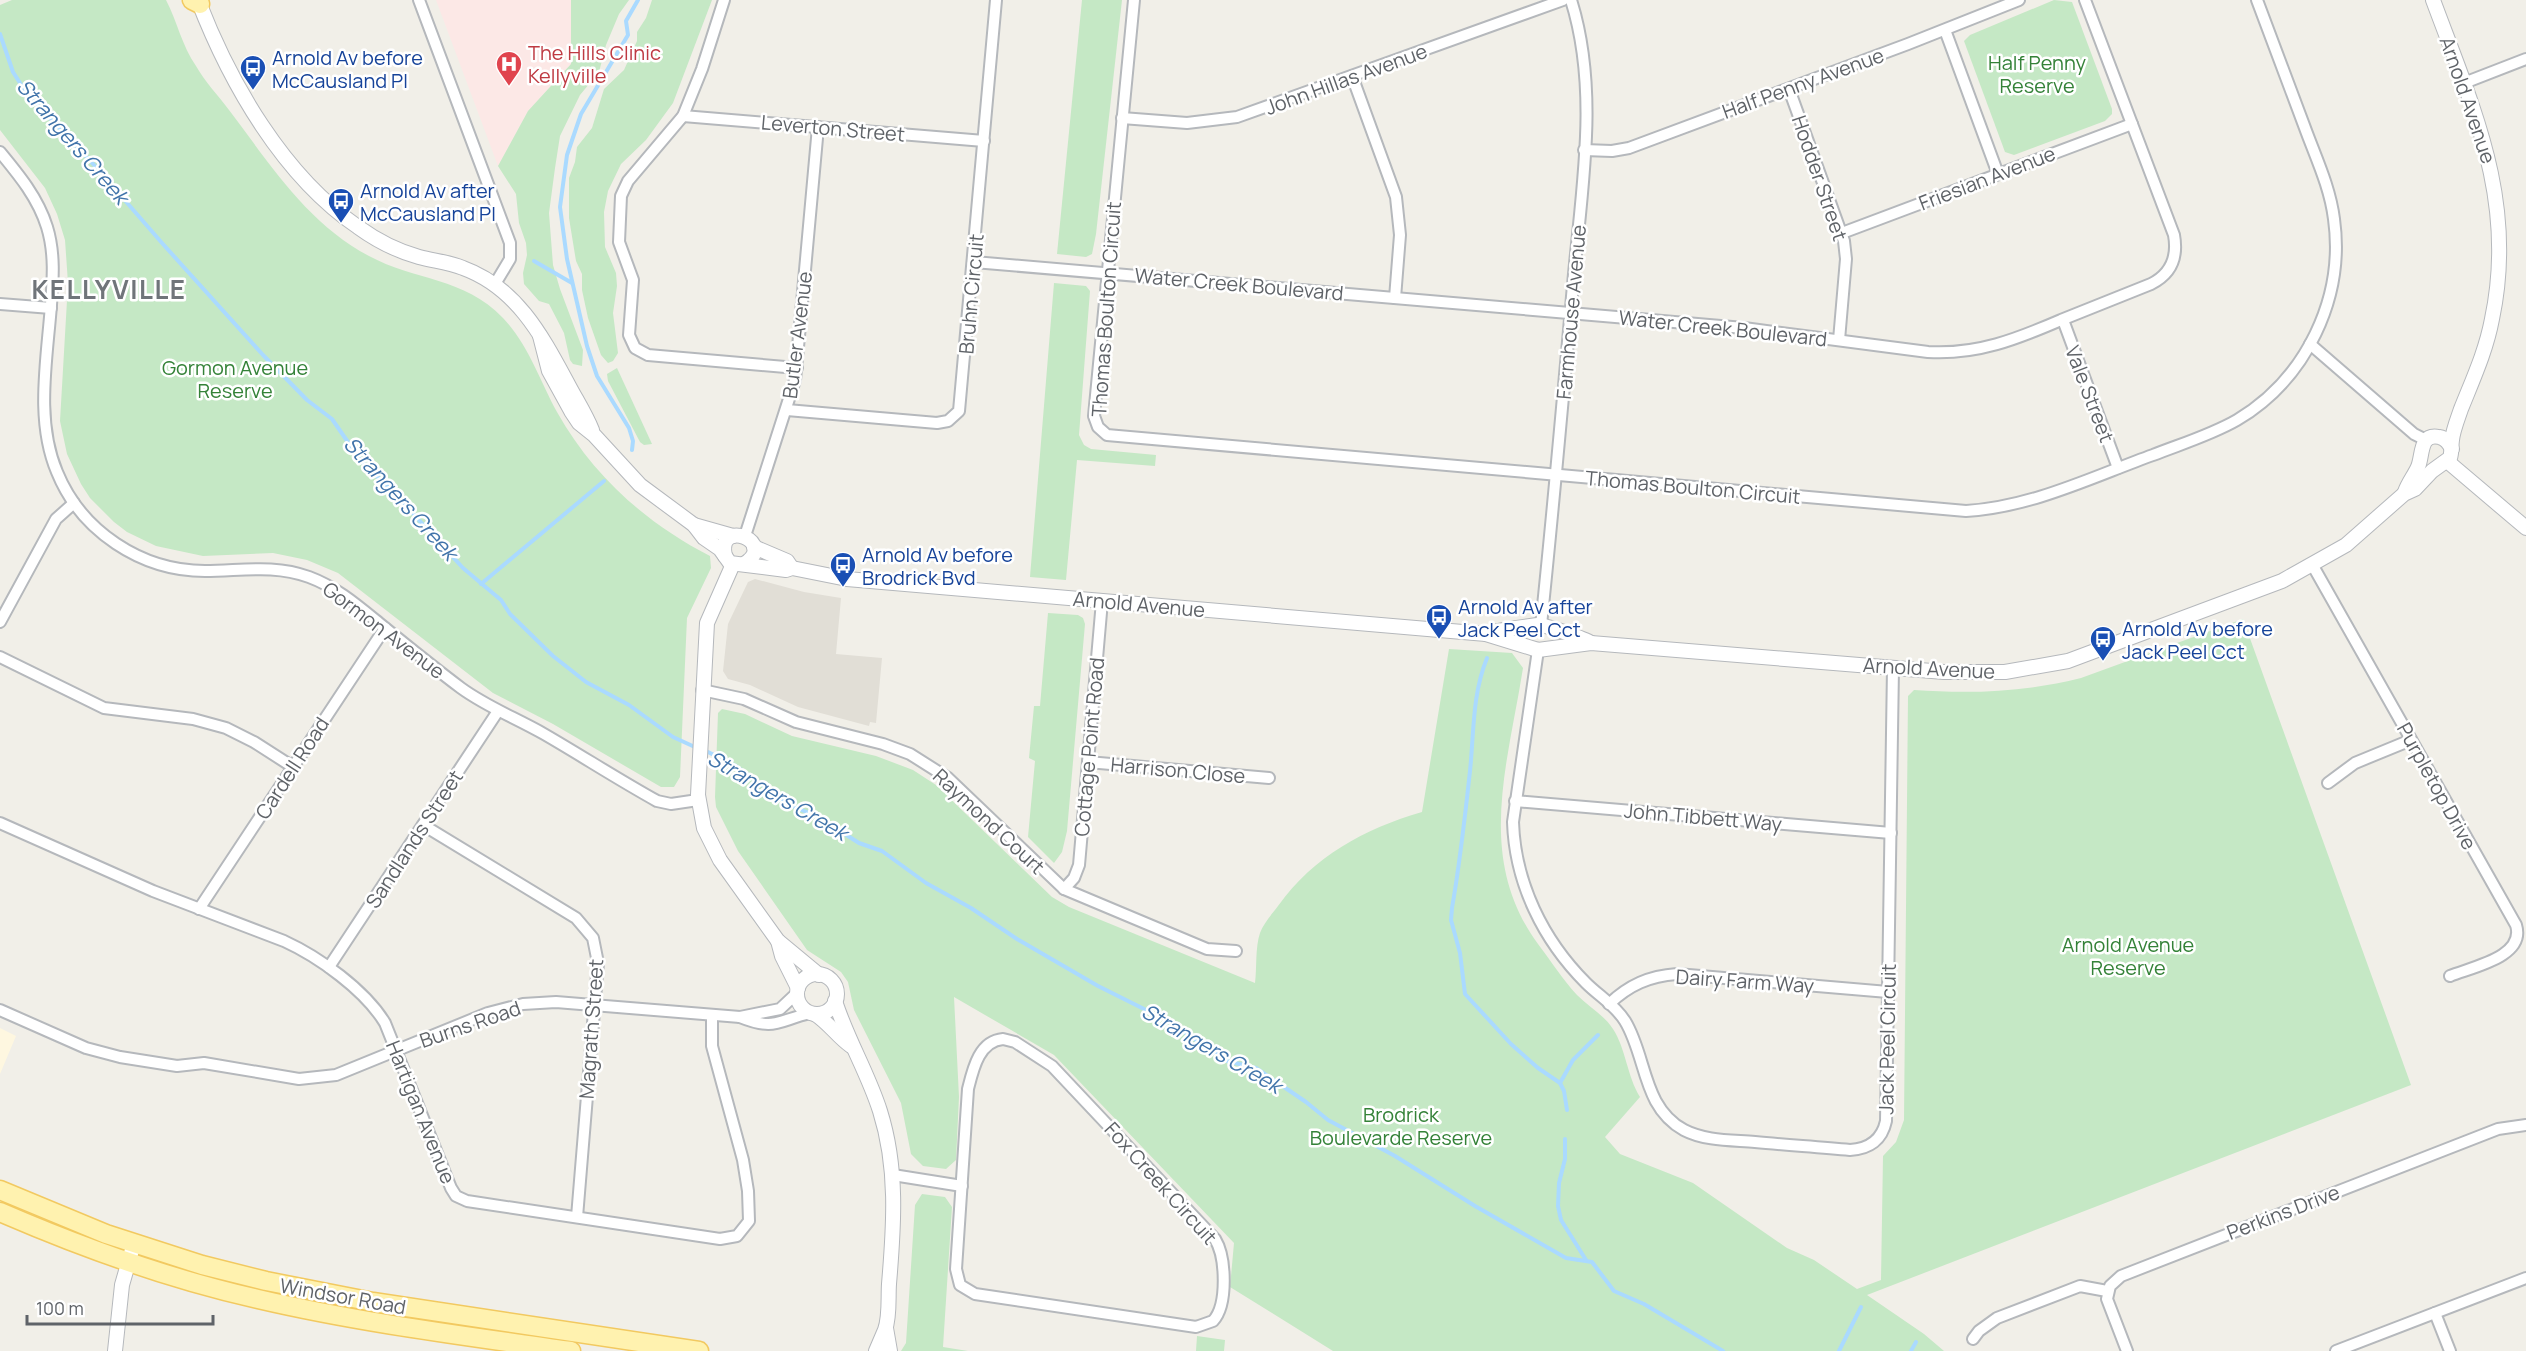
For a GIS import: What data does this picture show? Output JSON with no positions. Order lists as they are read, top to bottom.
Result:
{
  "streets": {
    "main road": ["Windsor Road"],
    "street": [
      "John Hillas Avenue",
      "Half Penny Avenue",
      "Arnold Avenue",
      "Leverton Street",
      "Hodder Street",
      "Friesian Avenue",
      "Water Creek Boulevard",
      "Bruhn Circuit",
      "Thomas Boulton Circuit",
      "Farmhouse Avenue",
      "Butler Avenue",
      "Vale Street",
      "Gormon Avenue",
      "Cottage Point Road",
      "Cardell Road",
      "Harrison Close",
      "Purpletop Drive",
      "John Tibbett Way",
      "Raymond Court",
      "Sandlands Street",
      "Dairy Farm Way",
      "Burns Road",
      "Magrath Street",
      "Jack Peel Circuit",
      "Hartigan Avenue",
      "Fox Creek Circuit",
      "Perkins Drive"
    ]
  },
  "crossings": [
    ["John Hillas Avenue", "Thomas Boulton Circuit"],
    ["Half Penny Avenue", "Hodder Street"],
    ["Half Penny Avenue", "Farmhouse Avenue"],
    ["Arnold Avenue", "Farmhouse Avenue"],
    ["Arnold Avenue", "Butler Avenue"],
    ["Arnold Avenue", "Cottage Point Road"],
    ["Arnold Avenue", "Purpletop Drive"],
    ["Arnold Avenue", "Jack Peel Circuit"],
    ["Leverton Street", "Bruhn Circuit"],
    ["Leverton Street", "Butler Avenue"],
    ["Hodder Street", "Friesian Avenue"],
    ["Hodder Street", "Water Creek Boulevard"],
    ["Friesian Avenue", "Water Creek Boulevard"],
    ["Water Creek Boulevard", "Bruhn Circuit"],
    ["Water Creek Boulevard", "Thomas Boulton Circuit"],
    ["Water Creek Boulevard", "Farmhouse Avenue"],
    ["Water Creek Boulevard", "Vale Street"],
    ["Bruhn Circuit", "Butler Avenue"],
    ["Thomas Boulton Circuit", "Farmhouse Avenue"],
    ["Thomas Boulton Circuit", "Vale Street"],
    ["Gormon Avenue", "Cardell Road"],
    ["Gormon Avenue", "Sandlands Street"],
    ["Cottage Point Road", "Harrison Close"],
    ["Cottage Point Road", "Raymond Court"],
    ["Cardell Road", "Hartigan Avenue"],
    ["John Tibbett Way", "Jack Peel Circuit"],
    ["Sandlands Street", "Magrath Street"],
    ["Sandlands Street", "Hartigan Avenue"],
    ["Dairy Farm Way", "Jack Peel Circuit"],
    ["Burns Road", "Magrath Street"],
    ["Burns Road", "Hartigan Avenue"],
    ["Magrath Street", "Hartigan Avenue"]
  ],
  "districts": ["KELLYVILLE"],
  "water": ["Strangers Creek"],
  "parks": [
    "Half Penny Reserve",
    "Gormon Avenue Reserve",
    "Arnold Avenue Reserve",
    "Brodrick Boulevarde Reserve"
  ],
  "places": {
    "hospital": ["The Hills Clinic Kellyville"],
    "bus stop": [
      "Arnold Av before McCausland Pl",
      "Arnold Av after McCausland Pl",
      "Arnold Av before Brodrick Bvd",
      "Arnold Av after Jack Peel Cct",
      "Arnold Av before Jack Peel Cct"
    ]
  },
  "scale_bar": "100 m"
}
